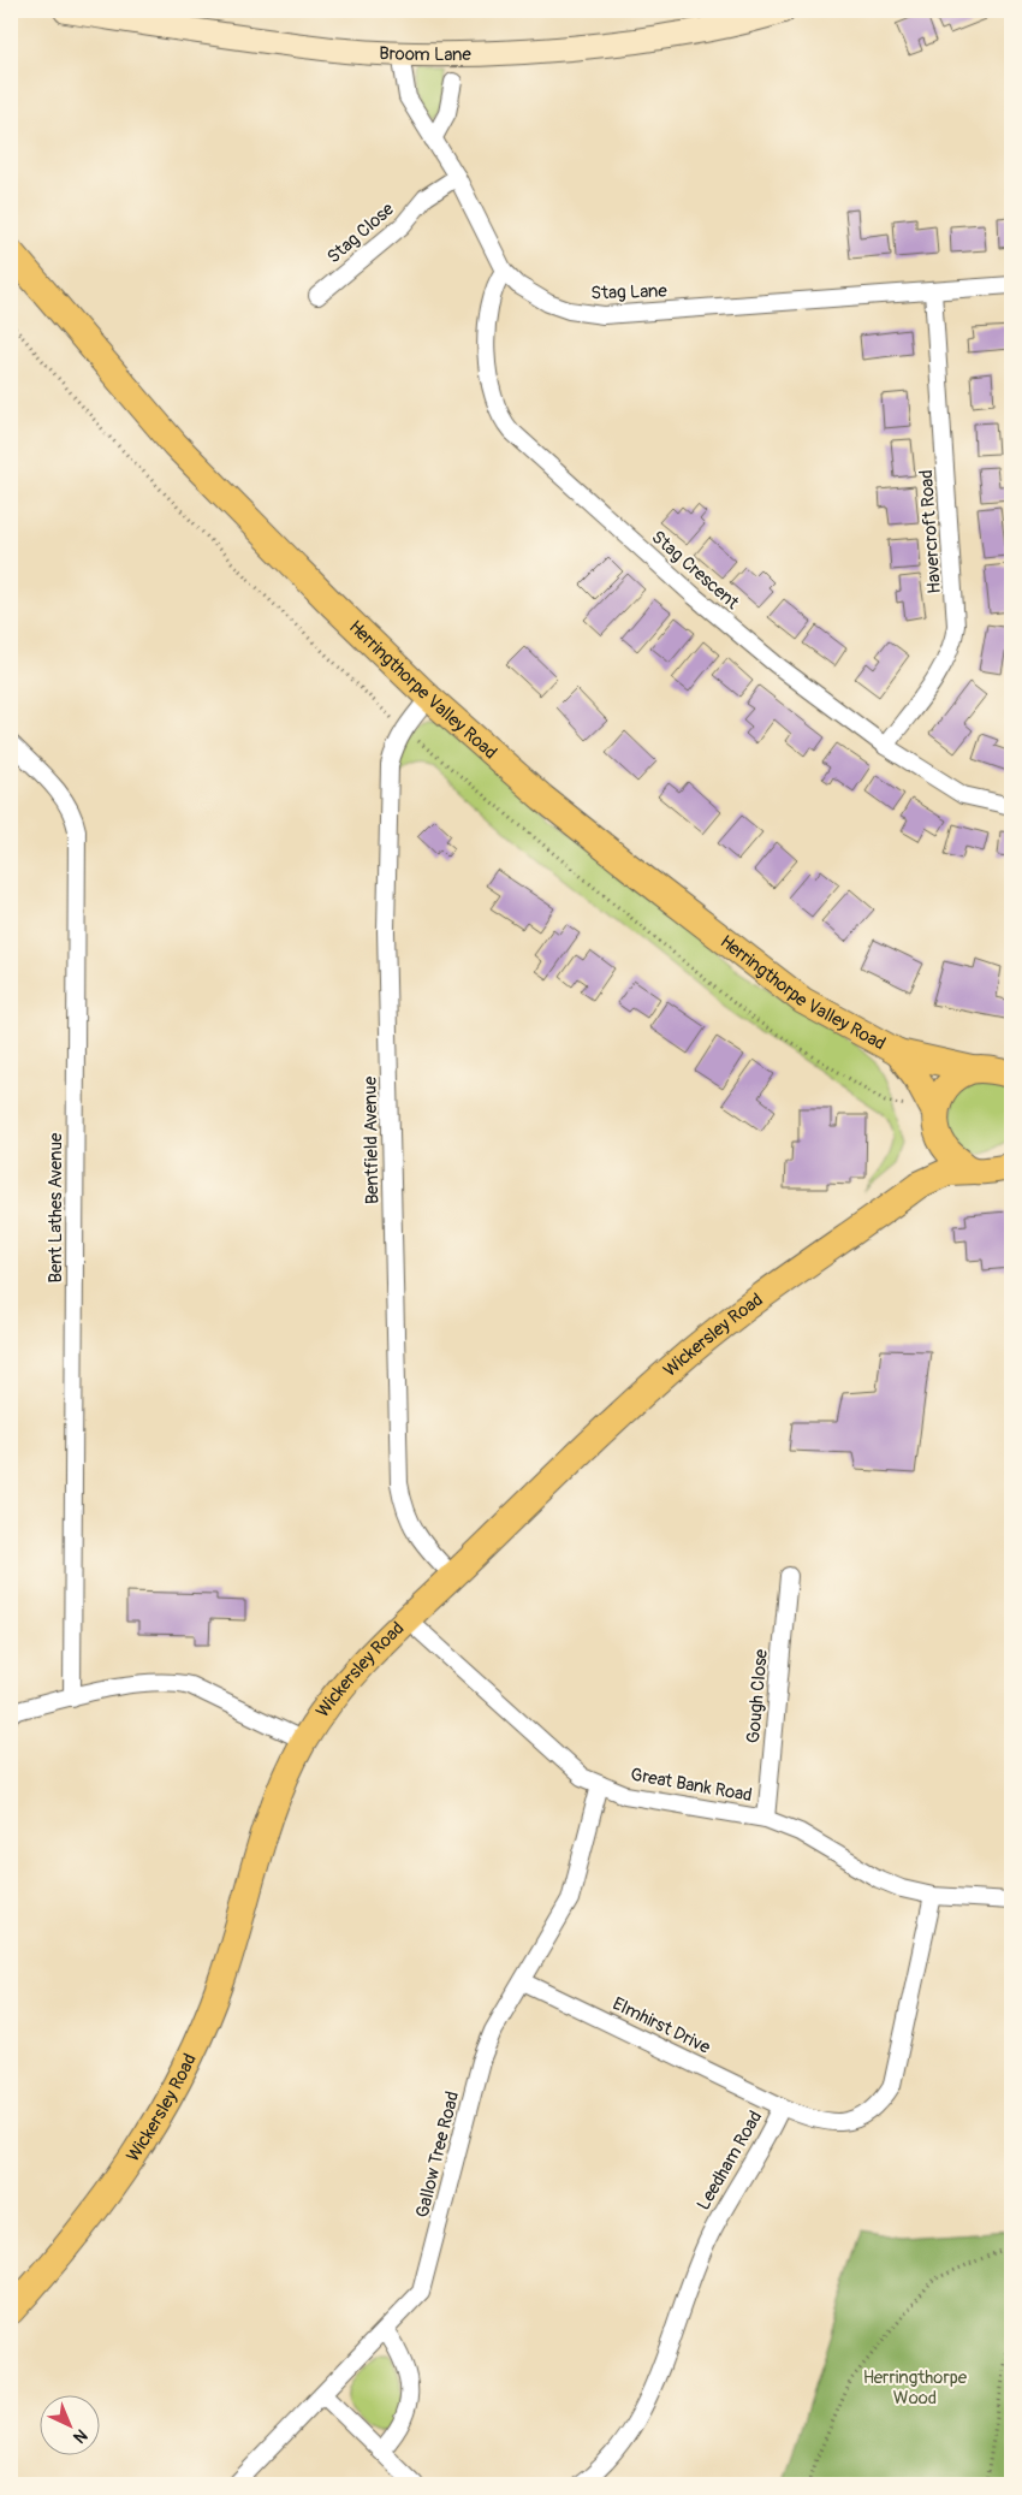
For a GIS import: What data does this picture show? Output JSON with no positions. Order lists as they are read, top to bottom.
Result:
{
  "streets": {
    "main road": ["Broom Lane", "Herringthorpe Valley Road", "Wickersley Road"],
    "street": [
      "Stag Close",
      "Stag Lane",
      "Havercroft Road",
      "Stag Crescent",
      "Bentfield Avenue",
      "Bent Lathes Avenue",
      "Gough Close",
      "Great Bank Road",
      "Elmhirst Drive",
      "Gallow Tree Road",
      "Leedham Road"
    ]
  },
  "crossings": [
    ["Broom Lane", "Stag Lane"],
    ["Stag Close", "Stag Lane"],
    ["Stag Lane", "Havercroft Road"],
    ["Stag Lane", "Stag Crescent"],
    ["Havercroft Road", "Stag Crescent"],
    ["Herringthorpe Valley Road", "Bentfield Avenue"],
    ["Herringthorpe Valley Road", "Wickersley Road"],
    ["Bentfield Avenue", "Wickersley Road"],
    ["Wickersley Road", "Great Bank Road"],
    ["Gough Close", "Great Bank Road"],
    ["Great Bank Road", "Gallow Tree Road"],
    ["Great Bank Road", "Leedham Road"],
    ["Elmhirst Drive", "Gallow Tree Road"],
    ["Elmhirst Drive", "Leedham Road"]
  ],
  "parks": ["Herringthorpe Wood"],
  "north": "bottom right"
}
